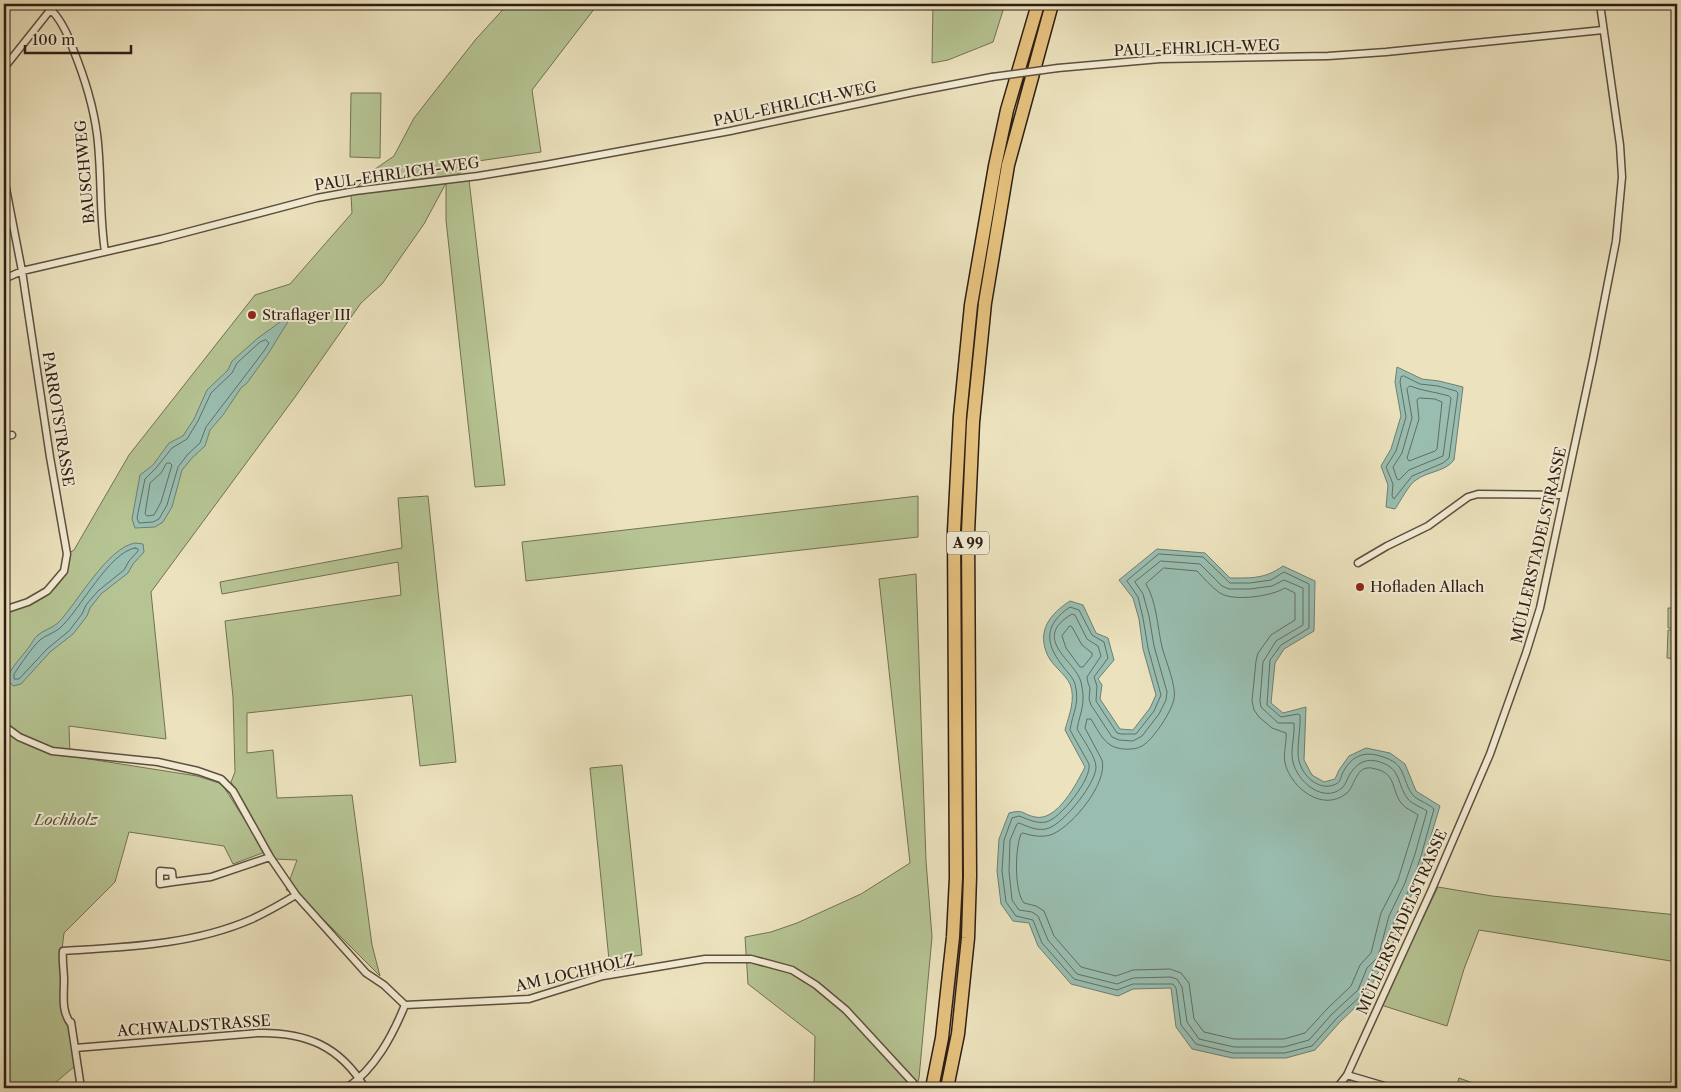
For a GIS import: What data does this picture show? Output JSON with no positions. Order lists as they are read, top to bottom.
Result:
{
  "streets": {
    "highway": ["A 99"],
    "street": [
      "PAUL-EHRLICH-WEG",
      "BAUSCHWEG",
      "PARROTSTRASSE",
      "MÜLLERSTADELSTRASSE",
      "AM LOCHHOLZ",
      "ACHWALDSTRASSE"
    ]
  },
  "crossings": [
    ["PAUL-EHRLICH-WEG", "BAUSCHWEG"],
    ["PAUL-EHRLICH-WEG", "PARROTSTRASSE"],
    ["PAUL-EHRLICH-WEG", "MÜLLERSTADELSTRASSE"]
  ],
  "parks": ["Lochholz"],
  "places": ["Straflager III", "Hofladen Allach"],
  "scale_bar": "100 m"
}
